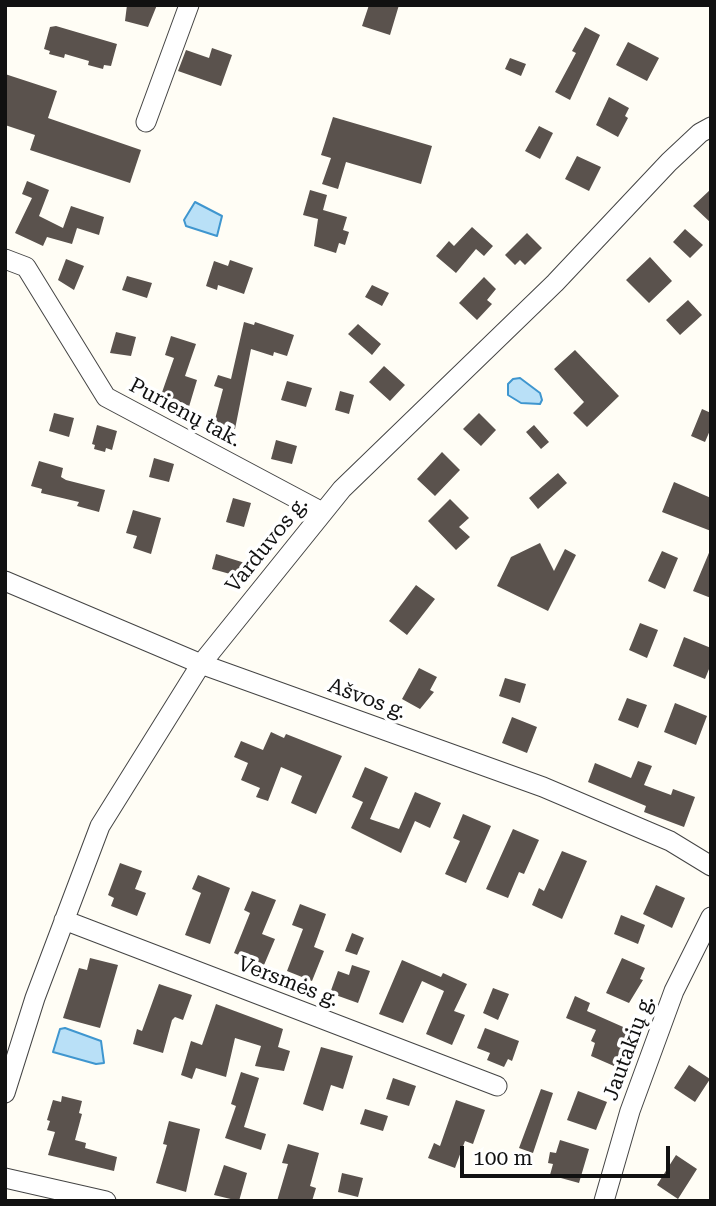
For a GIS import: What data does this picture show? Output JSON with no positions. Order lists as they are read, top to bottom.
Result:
{
  "streets": {
    "street": [
      "Purienų tak.",
      "Varduvos g.",
      "Ašvos g.",
      "Versmės g.",
      "Jautakių g."
    ]
  },
  "crossings": [
    ["Purienų tak.", "Varduvos g."],
    ["Varduvos g.", "Ašvos g."],
    ["Varduvos g.", "Versmės g."]
  ],
  "scale_bar": "100 m"
}
